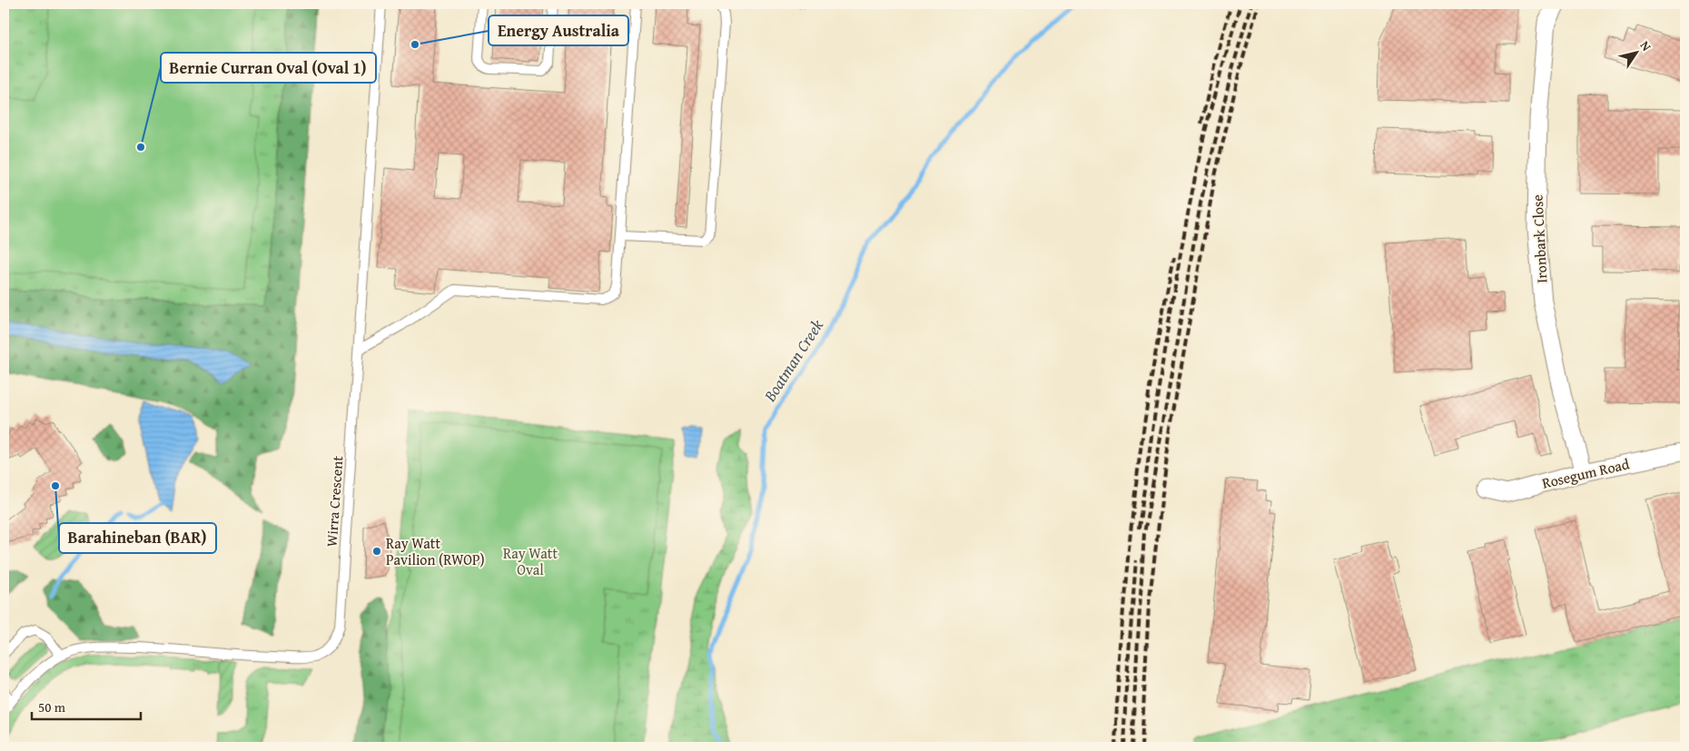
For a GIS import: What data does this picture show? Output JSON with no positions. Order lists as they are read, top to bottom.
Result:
{
  "streets": {
    "street": ["Ironbark Close", "Rosegum Road"],
    "lane": ["Wirra Crescent"]
  },
  "crossings": [
    ["Ironbark Close", "Rosegum Road"]
  ],
  "water": ["Boatman Creek"],
  "parks": ["Ray Watt Oval"],
  "places": [
    "Energy Australia",
    "Bernie Curran Oval (Oval 1)",
    "Barahineban (BAR)",
    "Ray Watt Pavilion (RWOP)"
  ],
  "scale_bar": "50 m",
  "north": "top right"
}
